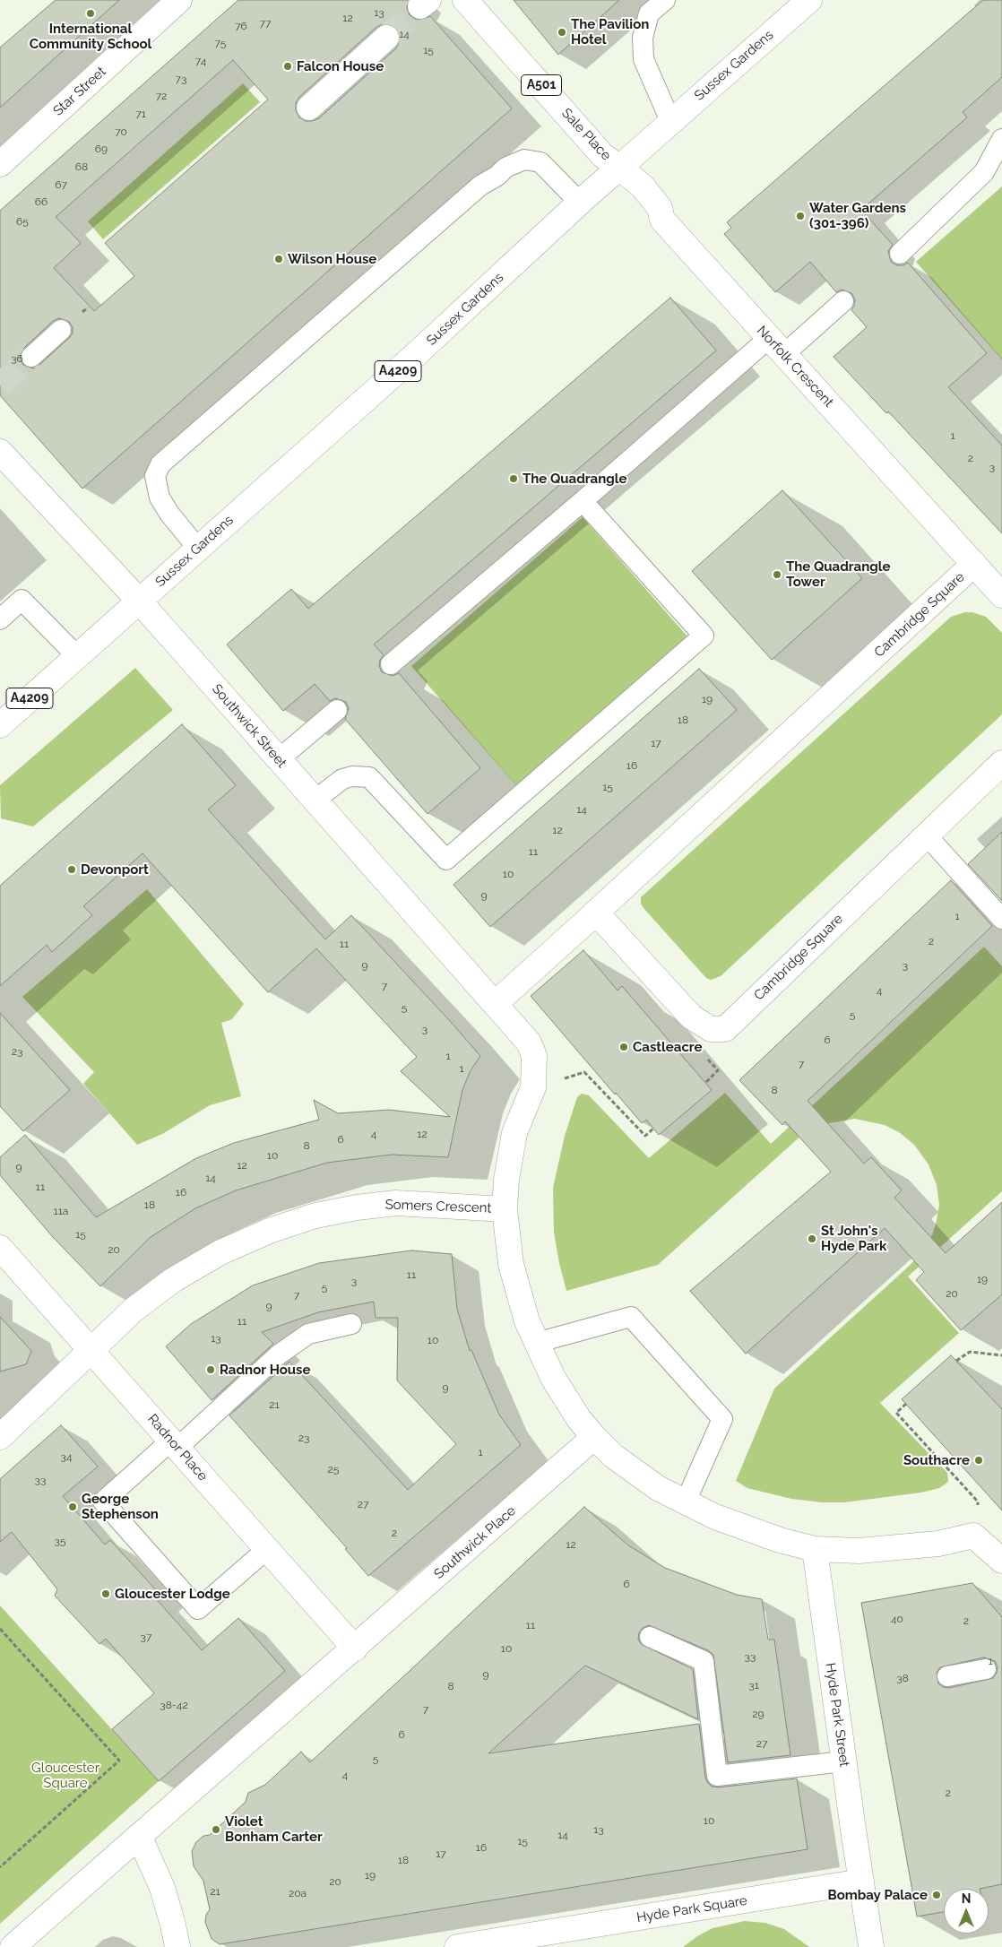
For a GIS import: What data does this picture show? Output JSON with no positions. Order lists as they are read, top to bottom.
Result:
{
  "streets": {
    "main road": [
      "Sussex Gardens",
      "A501",
      "Star Street",
      "Sale Place",
      "Norfolk Crescent",
      "A4209",
      "Cambridge Square",
      "Southwick Street",
      "Somers Crescent",
      "Radnor Place",
      "Southwick Place",
      "Hyde Park Street",
      "Hyde Park Square"
    ]
  },
  "crossings": [
    ["Sussex Gardens", "Sale Place"],
    ["Sussex Gardens", "Norfolk Crescent"],
    ["Sussex Gardens", "Southwick Street"],
    ["Sale Place", "Norfolk Crescent"],
    ["Norfolk Crescent", "Cambridge Square"],
    ["Cambridge Square", "Southwick Street"],
    ["Somers Crescent", "Radnor Place"],
    ["Radnor Place", "Southwick Place"],
    ["Hyde Park Street", "Hyde Park Square"]
  ],
  "parks": ["Gloucester Square"],
  "places": [
    "International Community School",
    "The Pavilion Hotel",
    "Falcon House",
    "Water Gardens (301-396)",
    "Wilson House",
    "The Quadrangle",
    "The Quadrangle Tower",
    "Devonport",
    "Castleacre",
    "St John's Hyde Park",
    "Radnor House",
    "Southacre",
    "George Stephenson",
    "Gloucester Lodge",
    "Violet Bonham Carter",
    "Bombay Palace"
  ],
  "house_numbers": [
    "13",
    "12",
    "77",
    "76",
    "14",
    "75",
    "15",
    "74",
    "73",
    "72",
    "71",
    "70",
    "69",
    "68",
    "67",
    "66",
    "65",
    "36",
    "1",
    "2",
    "3",
    "19",
    "18",
    "17",
    "16",
    "15",
    "14",
    "12",
    "11",
    "10",
    "9",
    "1",
    "2",
    "11",
    "9",
    "3",
    "7",
    "4",
    "5",
    "5",
    "3",
    "6",
    "23",
    "1",
    "7",
    "1",
    "8",
    "4",
    "12",
    "6",
    "8",
    "10",
    "12",
    "9",
    "14",
    "11",
    "16",
    "18",
    "11a",
    "15",
    "20",
    "11",
    "19",
    "3",
    "5",
    "20",
    "7",
    "9",
    "11",
    "13",
    "10",
    "9",
    "21",
    "23",
    "1",
    "34",
    "25",
    "33",
    "27",
    "2",
    "35",
    "12",
    "6",
    "40",
    "2",
    "11",
    "37",
    "10",
    "33",
    "1",
    "9",
    "38",
    "31",
    "8",
    "38-42",
    "7",
    "29",
    "6",
    "27",
    "5",
    "4",
    "2",
    "10",
    "13",
    "14",
    "15",
    "16",
    "17",
    "18",
    "19",
    "20",
    "21",
    "20a"
  ],
  "north": "top"
}
